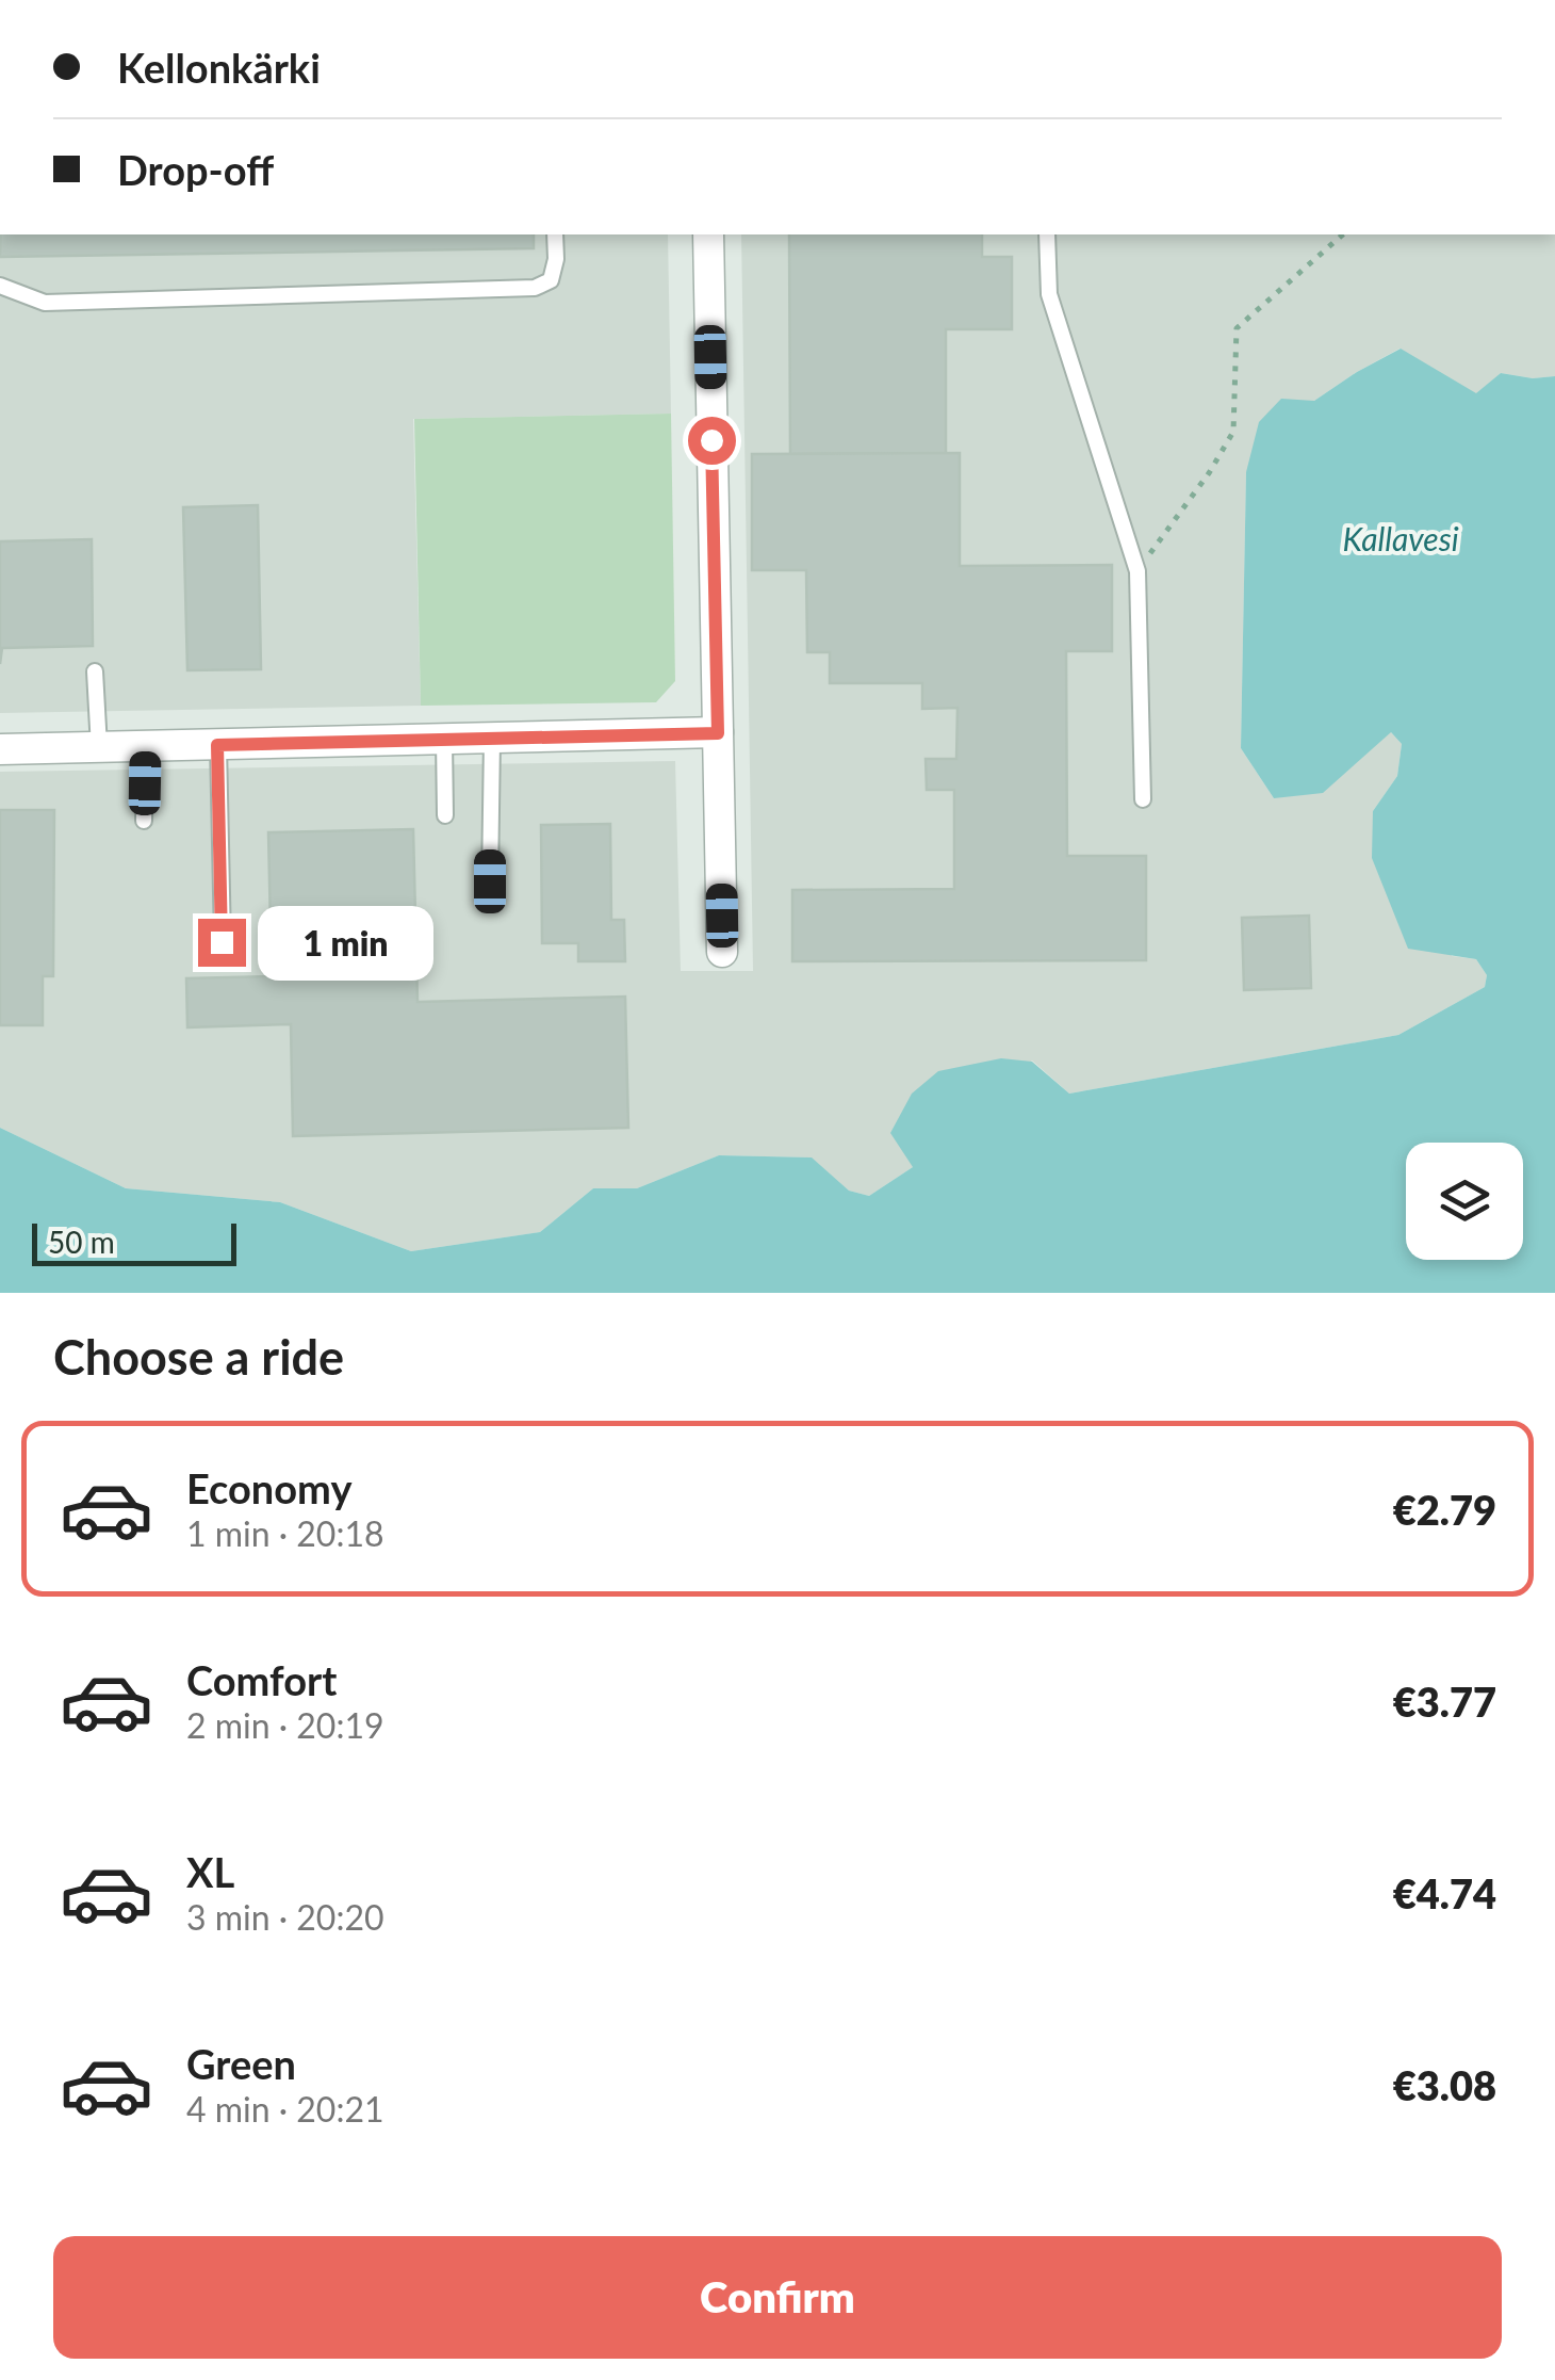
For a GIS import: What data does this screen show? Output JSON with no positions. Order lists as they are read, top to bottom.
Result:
{
  "water": ["Kallavesi"],
  "scale_bar": "50 m",
  "page": {
    "banner": ["Kellonkärki", "Drop-off"],
    "bubble": "1 min",
    "scale": "50 m",
    "heading": "Choose a ride",
    "list": [
      {
        "name": "Economy",
        "note": "1 min · 20:18",
        "value": "€2.79"
      },
      {
        "name": "Comfort",
        "note": "2 min · 20:19",
        "value": "€3.77"
      },
      {
        "name": "XL",
        "note": "3 min · 20:20",
        "value": "€4.74"
      },
      {
        "name": "Green",
        "note": "4 min · 20:21",
        "value": "€3.08"
      }
    ],
    "buttons": "Confirm"
  }
}
